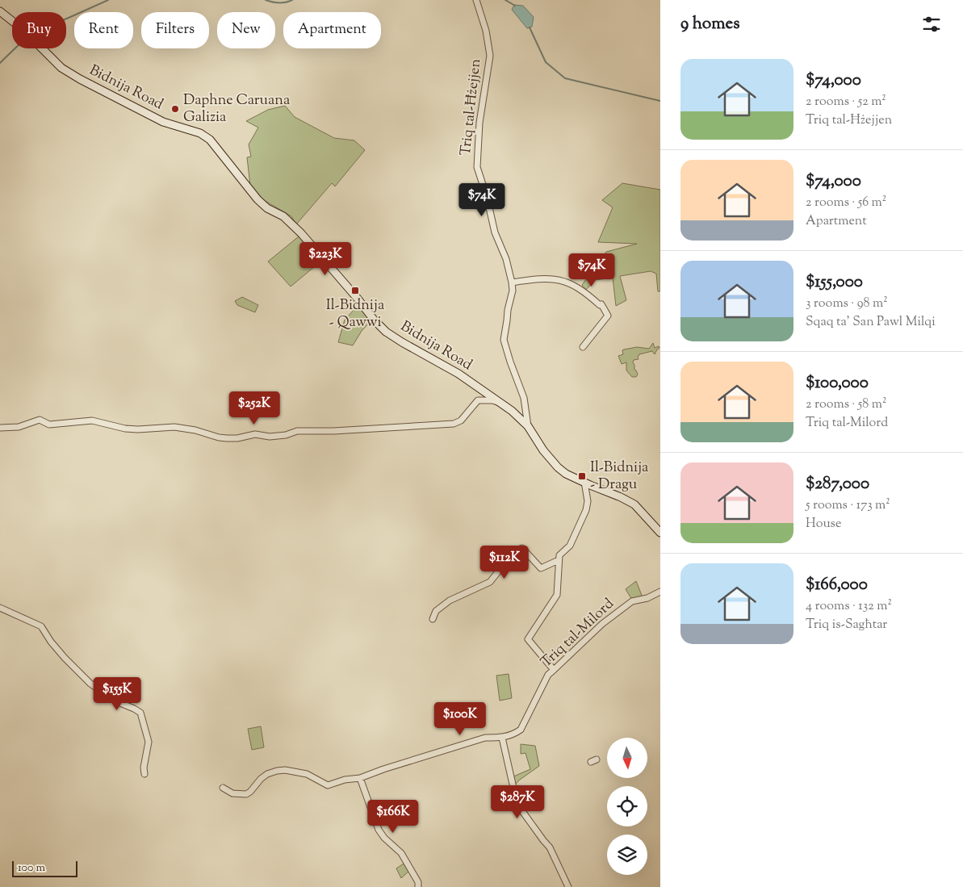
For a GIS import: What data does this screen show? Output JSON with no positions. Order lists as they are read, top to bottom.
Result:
{
  "streets": {
    "street": ["Bidnija Road", "Triq tal-Ħżejjen", "Triq tal-Milord"]
  },
  "crossings": [
    ["Bidnija Road", "Triq tal-Ħżejjen"]
  ],
  "places": {
    "other": ["Daphne Caruana Galizia"],
    "transit": ["Il-Bidnija - Qawwi", "Il-Bidnija - Dragu"]
  },
  "scale_bar": "100 m",
  "north": "bottom",
  "page": {
    "heading": "9 homes",
    "chip": [
      "Buy",
      "Rent",
      "Filters",
      "New",
      "Apartment"
    ],
    "list": [
      {
        "name": "$74,000",
        "note": "2 rooms · 52 m² · Triq tal-Ħżejjen"
      },
      {
        "name": "$74,000",
        "note": "2 rooms · 56 m² · Apartment"
      },
      {
        "name": "$155,000",
        "note": "3 rooms · 98 m² · Sqaq ta' San Pawl Milqi"
      },
      {
        "name": "$100,000",
        "note": "2 rooms · 58 m² · Triq tal-Milord"
      },
      {
        "name": "$287,000",
        "note": "5 rooms · 173 m² · House"
      },
      {
        "name": "$166,000",
        "note": "4 rooms · 132 m² · Triq is-Sagħtar"
      }
    ],
    "price": [
      "$74K",
      "$223K",
      "$74K",
      "$252K",
      "$112K",
      "$155K",
      "$100K",
      "$287K",
      "$166K"
    ],
    "scale": "100 m"
  }
}
